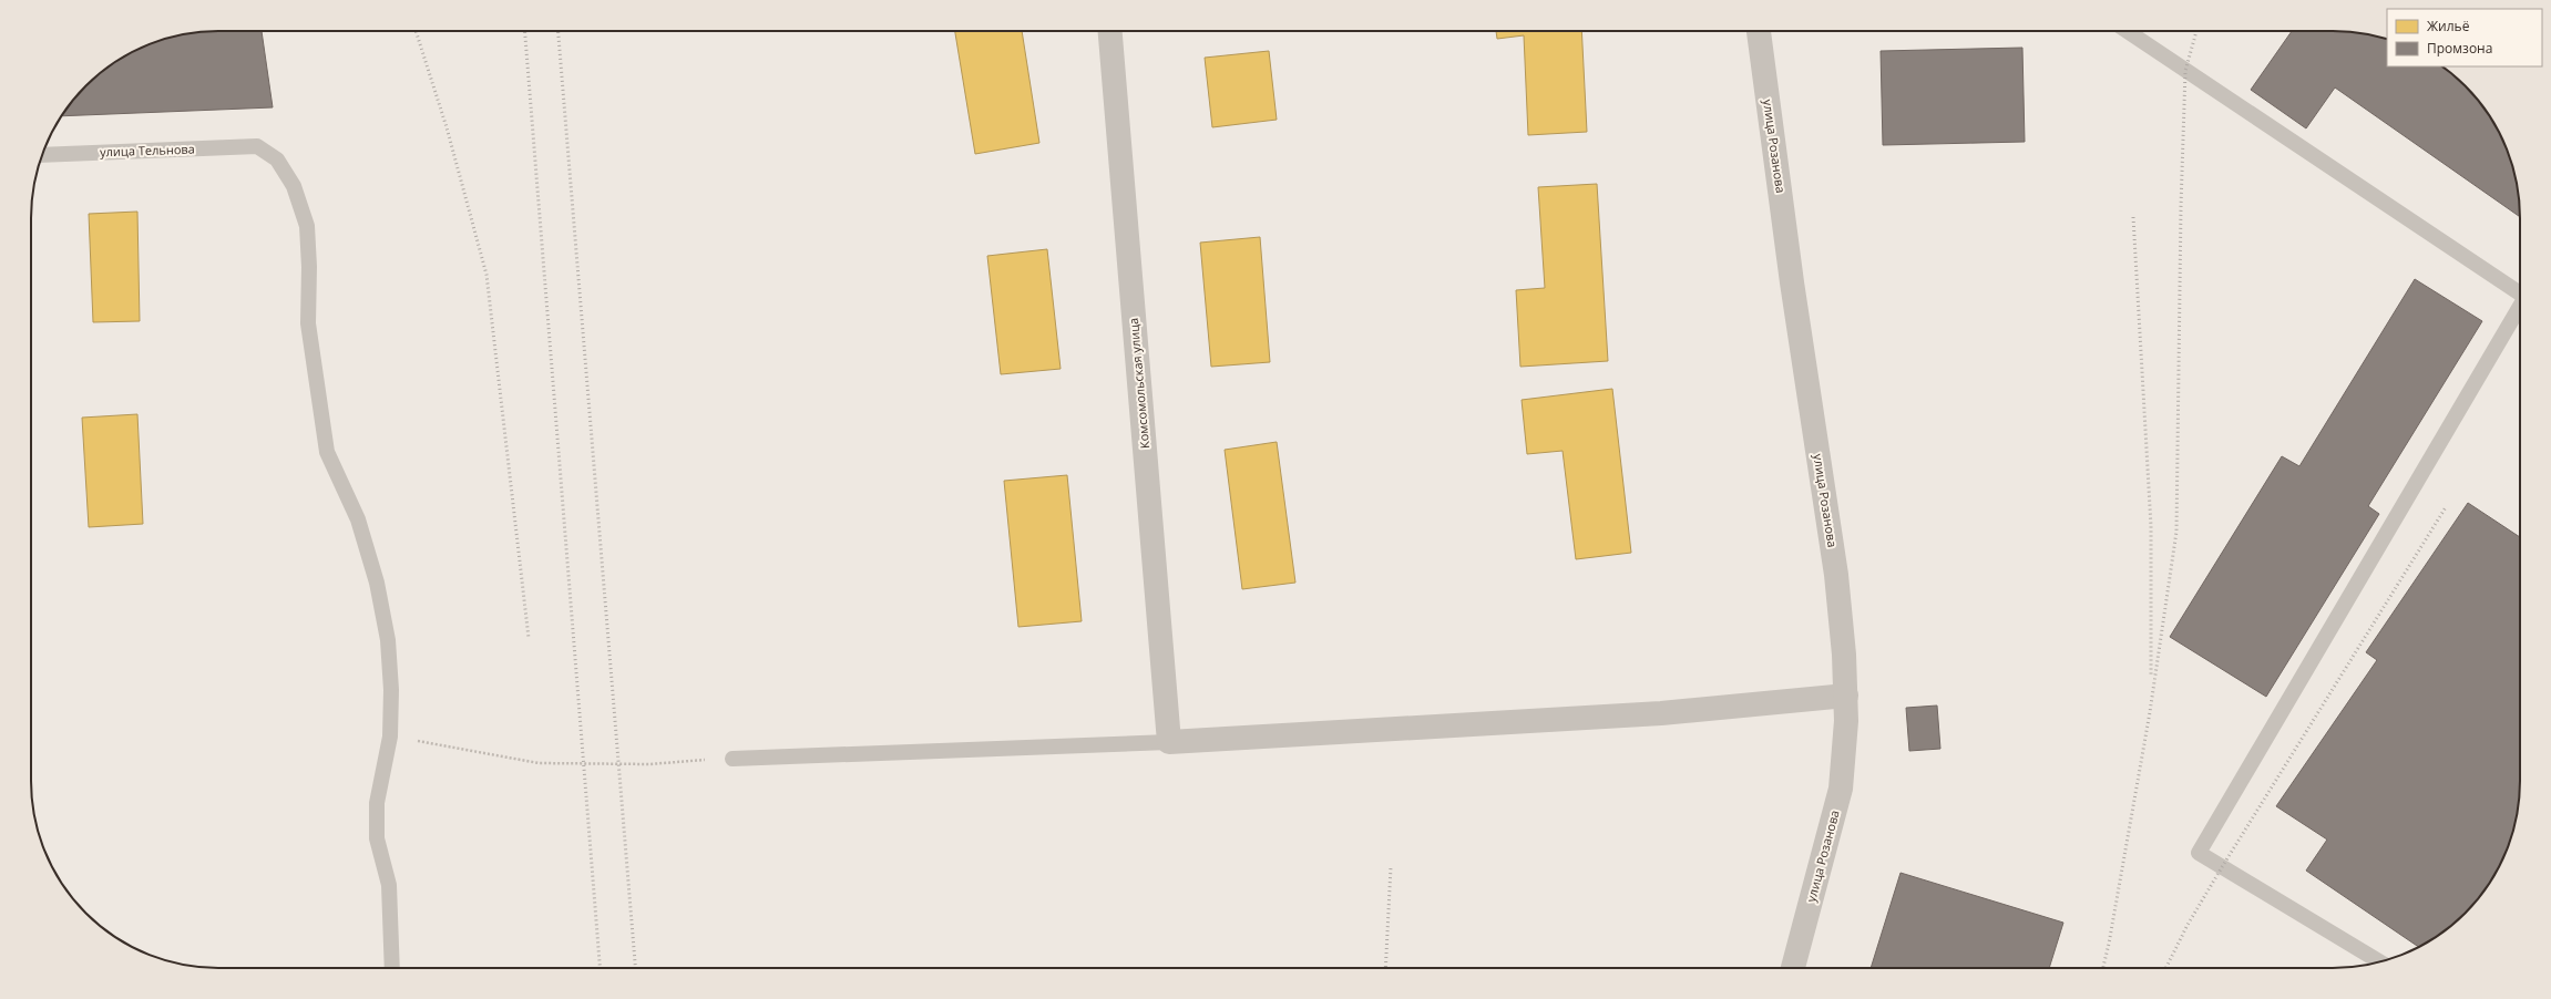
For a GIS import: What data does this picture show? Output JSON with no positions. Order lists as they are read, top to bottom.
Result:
{
  "streets": {
    "street": ["улица Розанова", "Комсомольская улица"],
    "lane": ["улица Тельнова"]
  },
  "legend": ["Жильё", "Промзона"]
}
